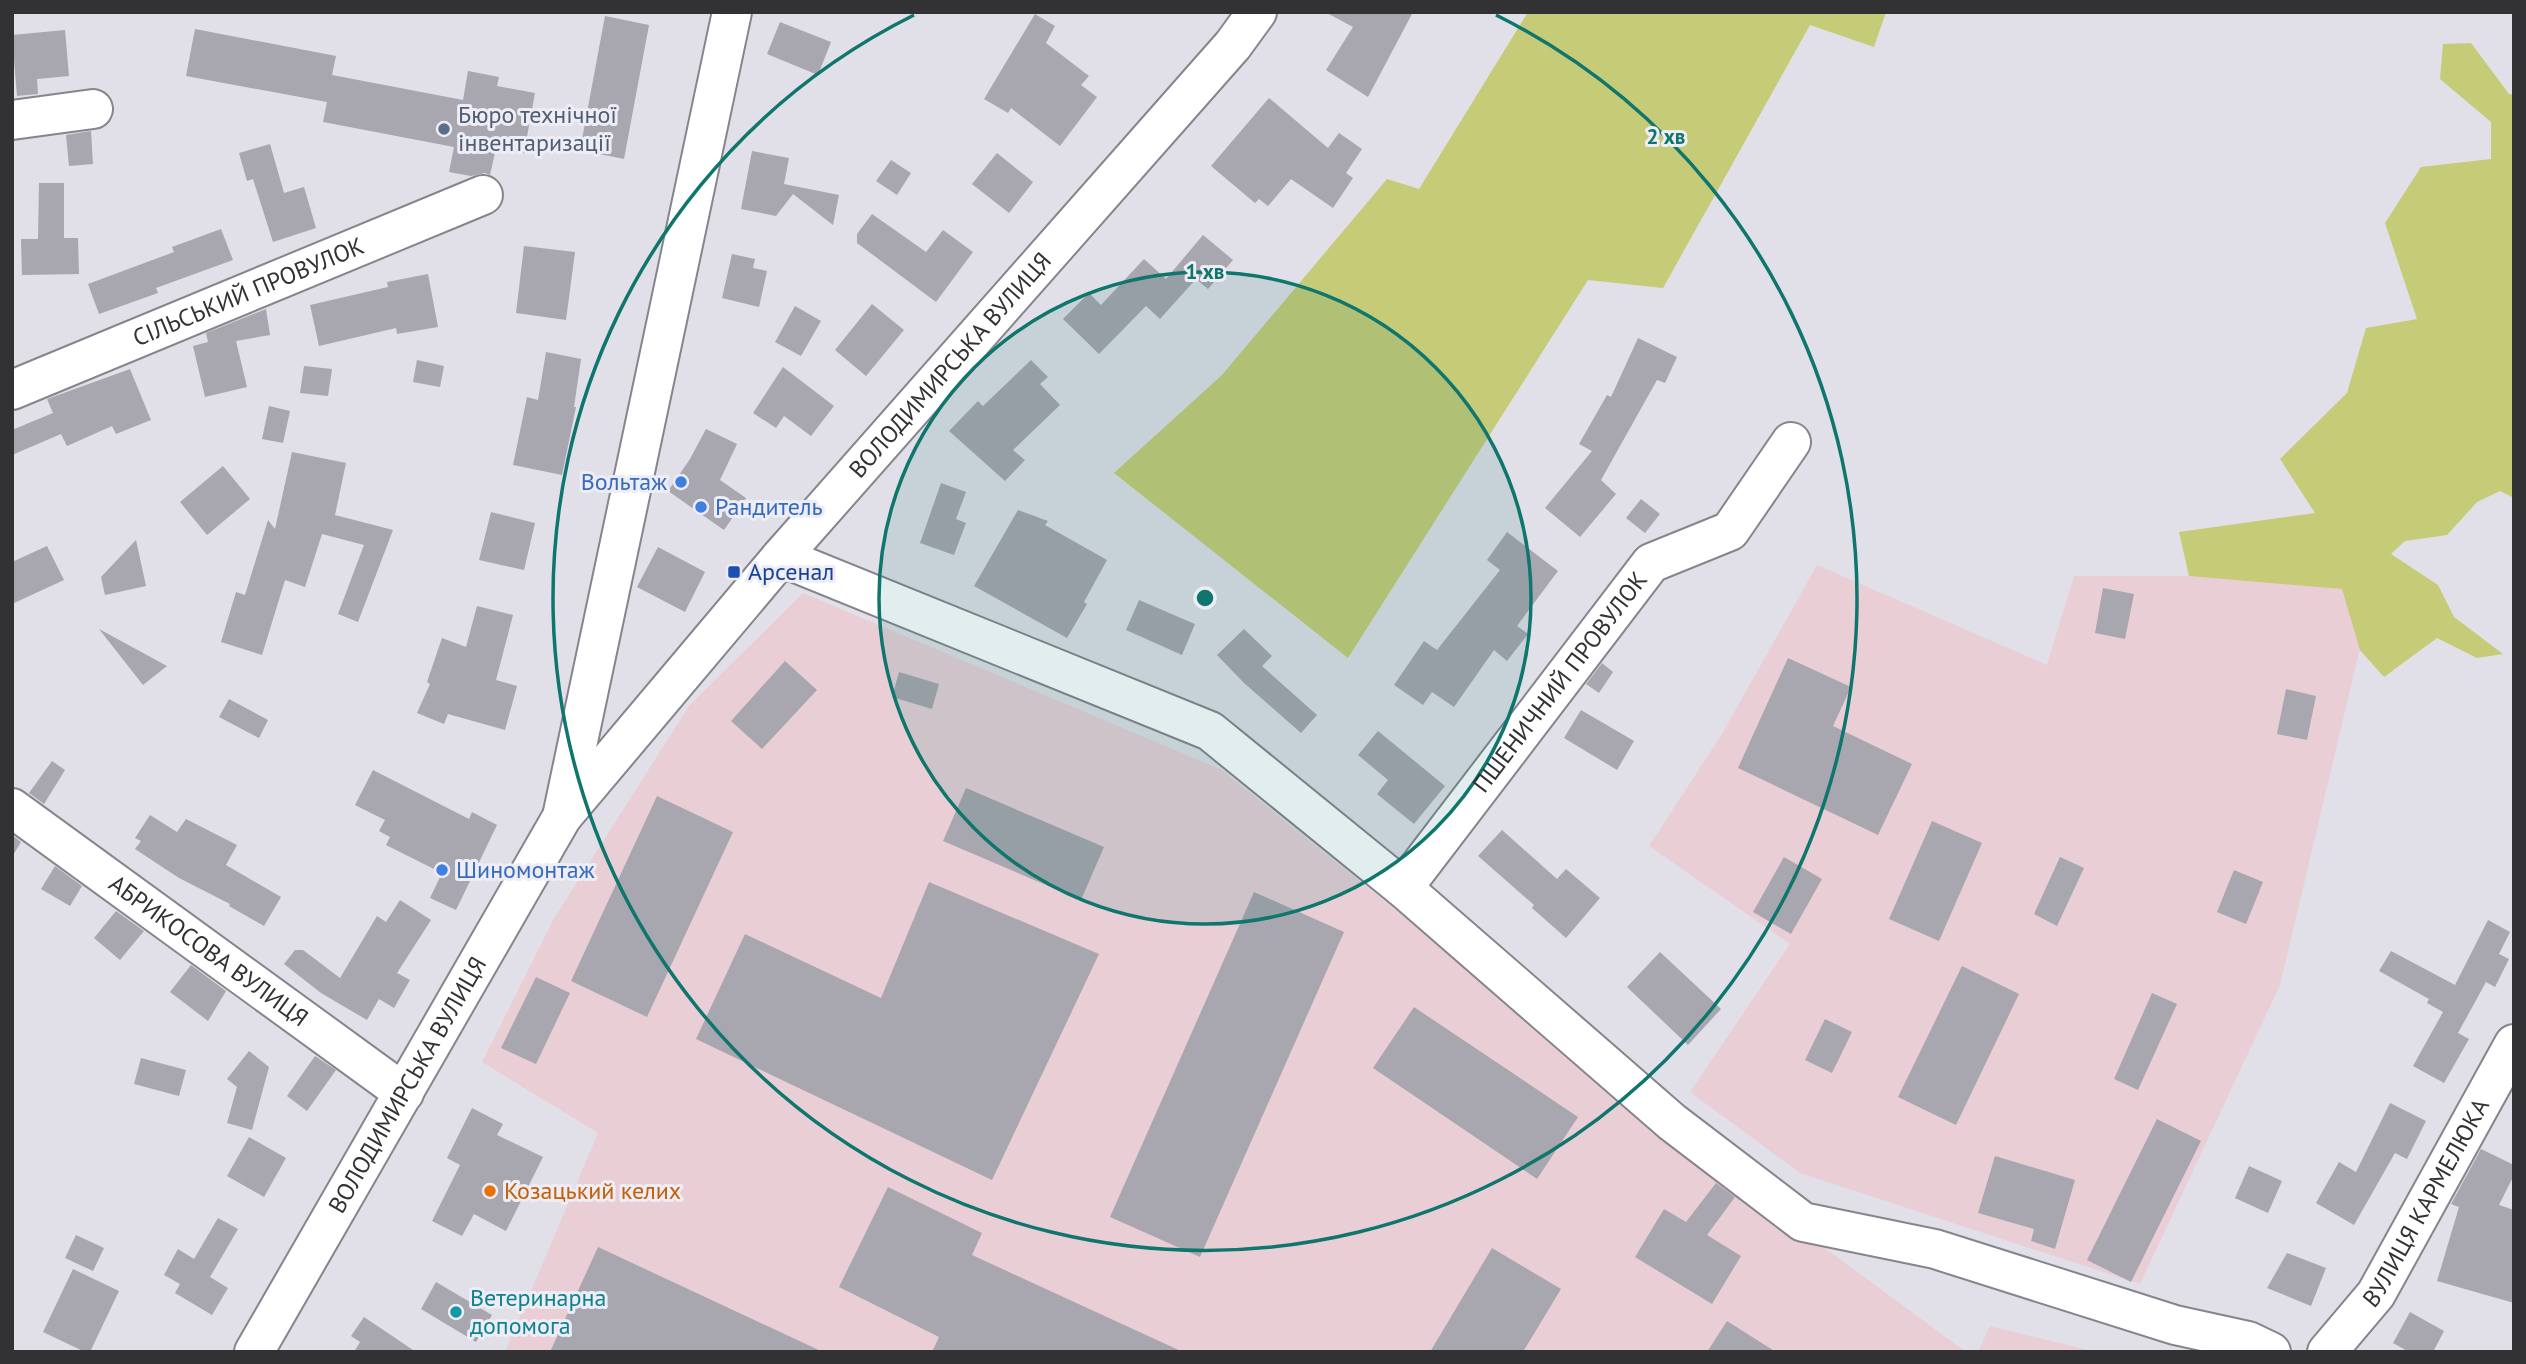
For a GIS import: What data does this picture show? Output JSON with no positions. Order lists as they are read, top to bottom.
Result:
{
  "streets": {
    "street": [
      "СІЛЬСЬКИЙ ПРОВУЛОК",
      "ВОЛОДИМИРСЬКА ВУЛИЦЯ",
      "ПШЕНИЧНИЙ ПРОВУЛОК",
      "АБРИКОСОВА ВУЛИЦЯ",
      "ВУЛИЦЯ КАРМЕЛЮКА"
    ]
  },
  "crossings": [
    ["ВОЛОДИМИРСЬКА ВУЛИЦЯ", "АБРИКОСОВА ВУЛИЦЯ"]
  ],
  "places": {
    "other": [
      "Бюро технічної інвентаризації",
      "Вольтаж",
      "Рандитель",
      "Шиномонтаж",
      "Козацький келих",
      "Ветеринарна допомога"
    ],
    "transit": ["Арсенал"]
  },
  "rings": ["2 хв", "1 хв"]
}
